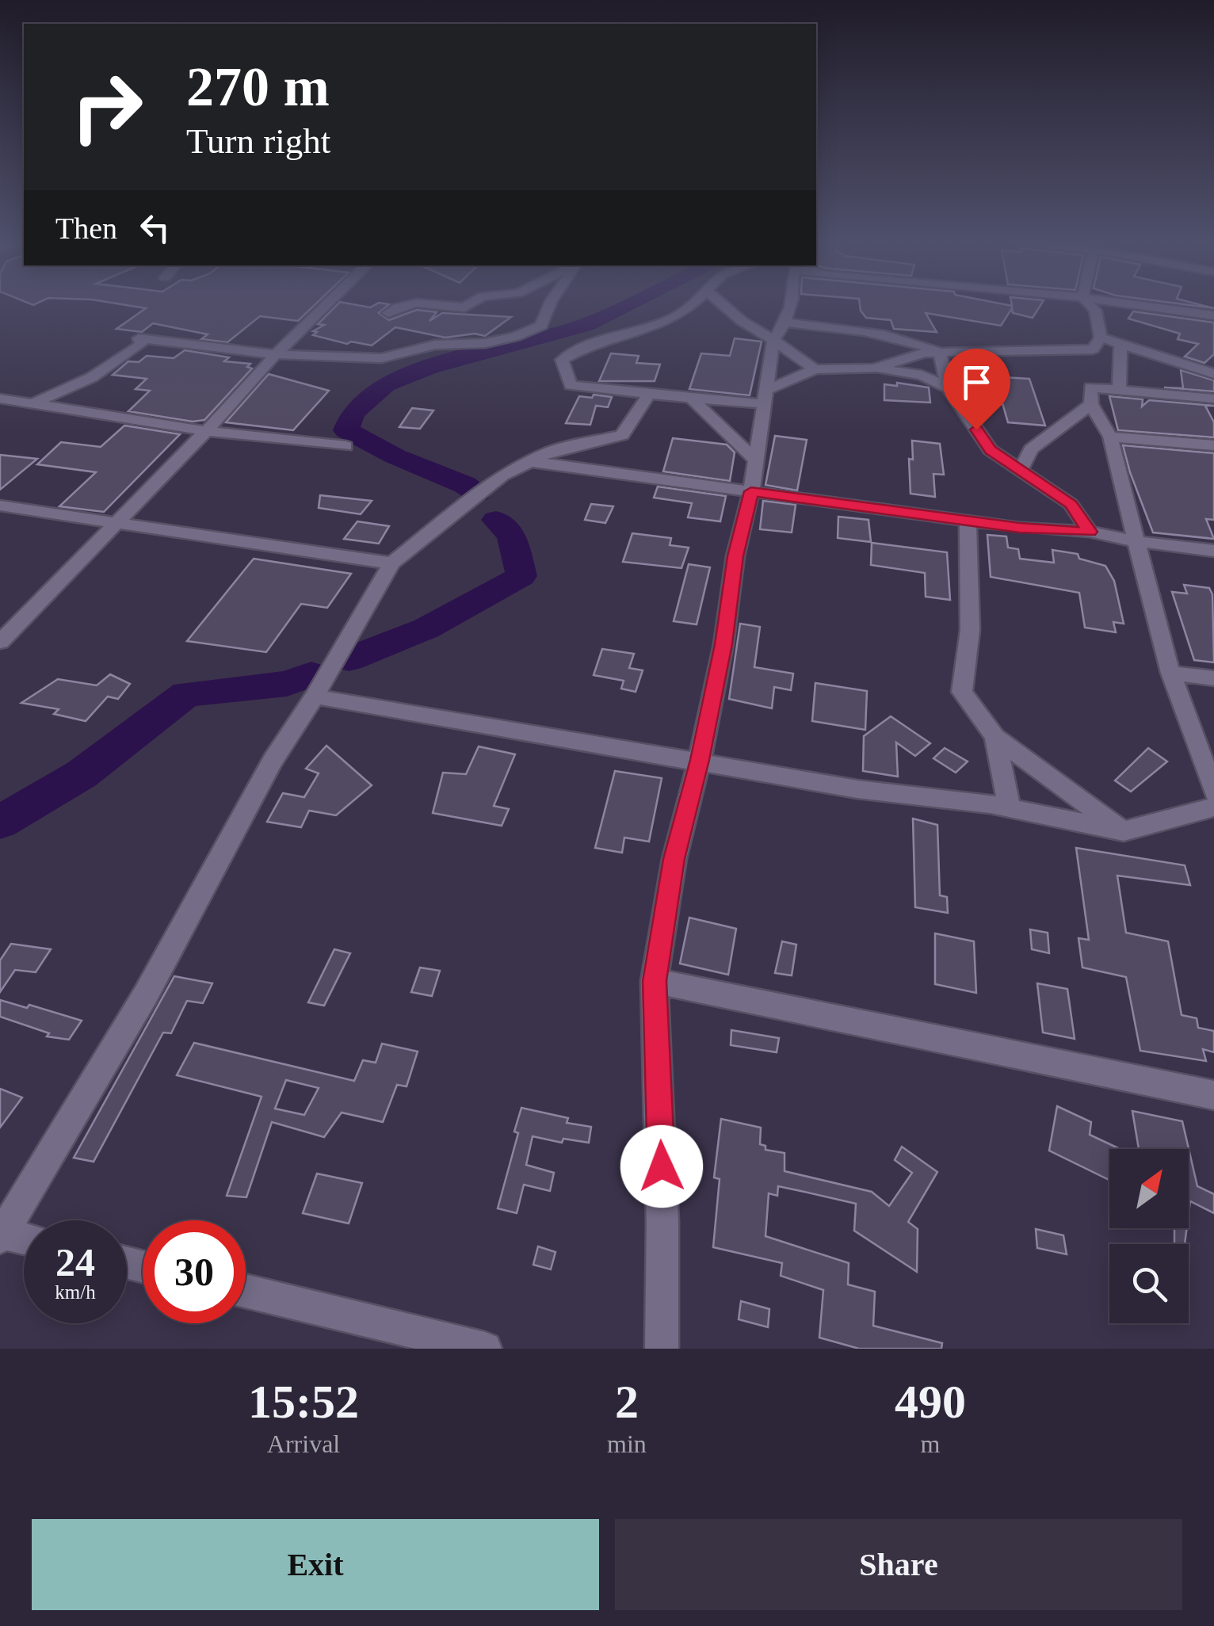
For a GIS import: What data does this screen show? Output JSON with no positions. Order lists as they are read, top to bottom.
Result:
{
  "north": "top right",
  "page": {
    "turn": ["270 m", "Turn right"],
    "then": "Then",
    "speed": "24 km/h",
    "limit": "30",
    "eta": [
      "15:52",
      "Arrival",
      "2",
      "min",
      "490",
      "m"
    ],
    "buttons": ["Exit", "Share"]
  }
}
